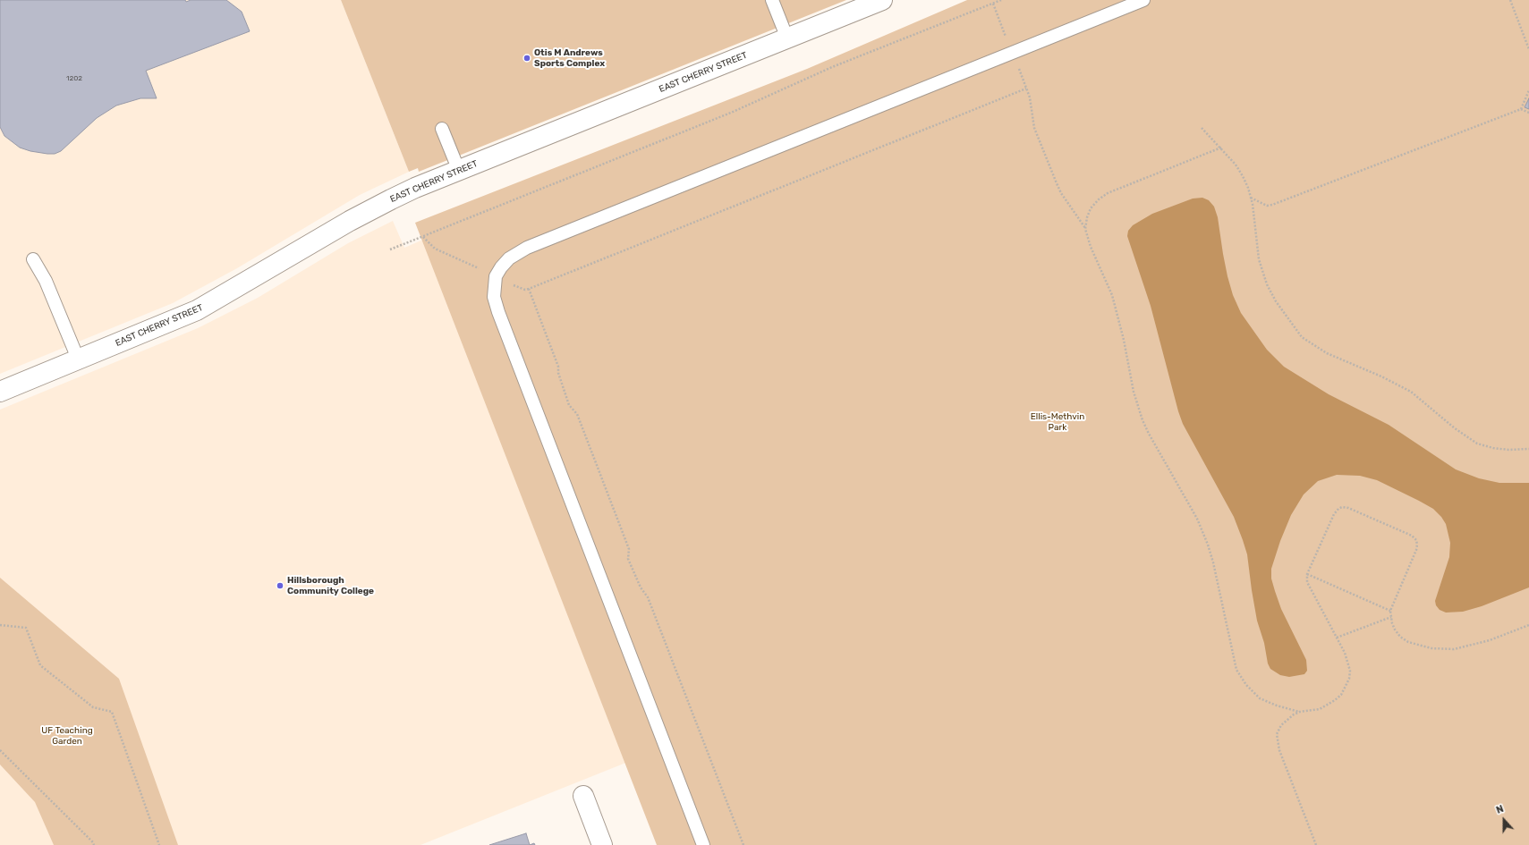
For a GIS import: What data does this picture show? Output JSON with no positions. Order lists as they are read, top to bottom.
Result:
{
  "streets": {
    "street": ["EAST CHERRY STREET"]
  },
  "parks": ["Ellis-Methvin Park", "UF Teaching Garden"],
  "places": ["Otis M Andrews Sports Complex", "Hillsborough Community College"],
  "house_numbers": ["1202"],
  "north": "top"
}
